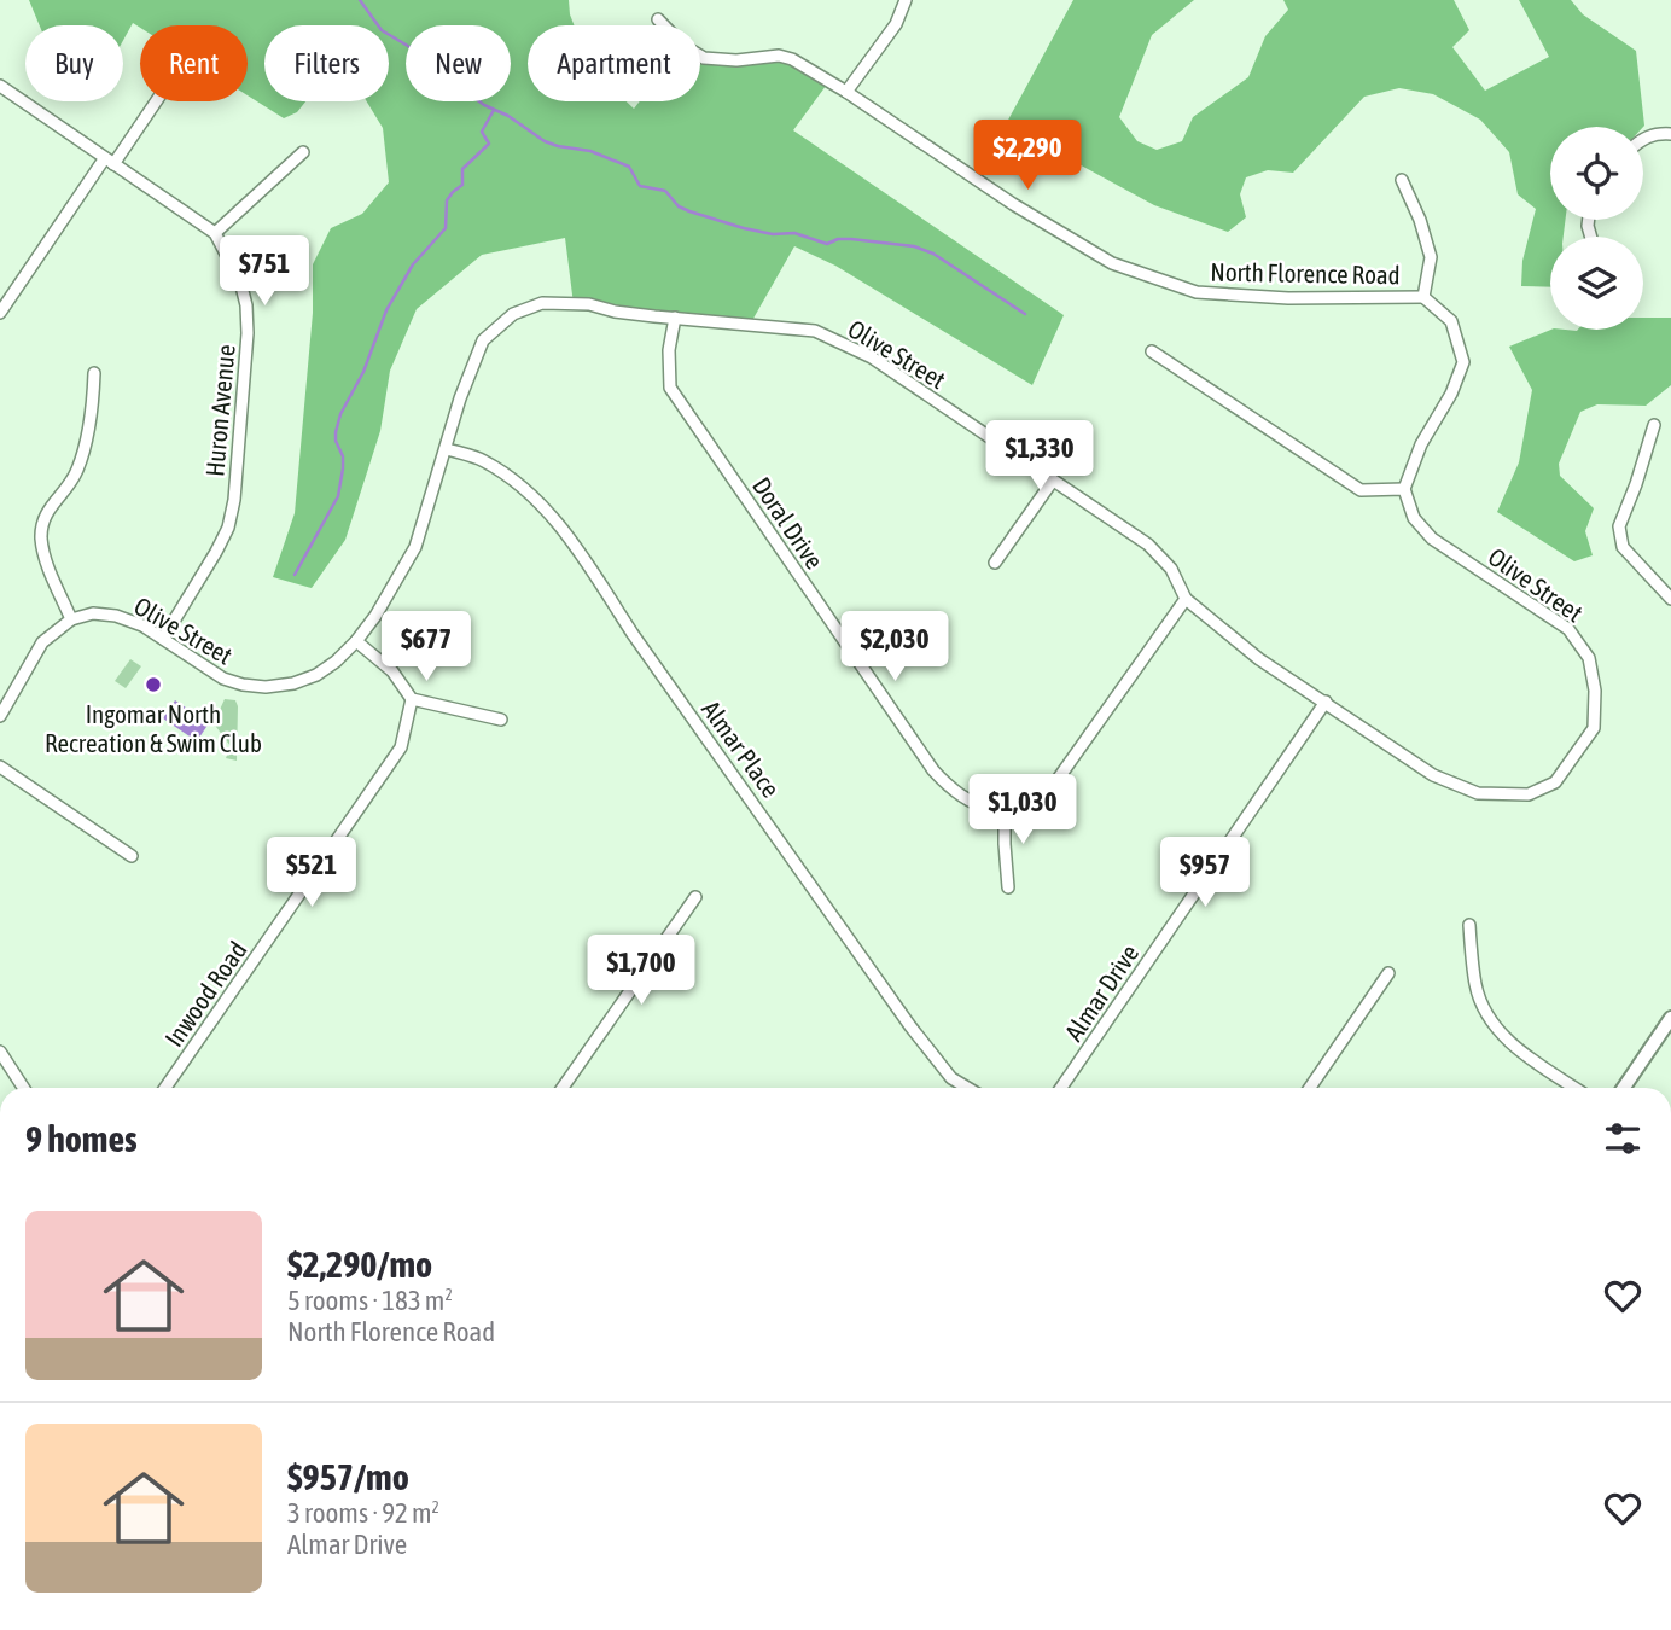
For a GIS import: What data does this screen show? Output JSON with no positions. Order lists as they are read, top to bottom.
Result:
{
  "streets": {
    "street": [
      "North Florence Road",
      "Olive Street",
      "Huron Avenue",
      "Doral Drive",
      "Almar Place",
      "Almar Drive",
      "Inwood Road"
    ]
  },
  "crossings": [
    ["Olive Street", "Huron Avenue"],
    ["Olive Street", "Doral Drive"],
    ["Olive Street", "Almar Place"],
    ["Olive Street", "Almar Drive"]
  ],
  "places": ["Ingomar North Recreation & Swim Club"],
  "page": {
    "chip": [
      "Buy",
      "Rent",
      "Filters",
      "New",
      "Apartment"
    ],
    "price": [
      "$2,290",
      "$751",
      "$1,330",
      "$677",
      "$2,030",
      "$1,030",
      "$521",
      "$957",
      "$1,700"
    ],
    "heading": "9 homes",
    "list": [
      {
        "name": "$2,290/mo",
        "note": "5 rooms · 183 m² · North Florence Road"
      },
      {
        "name": "$957/mo",
        "note": "3 rooms · 92 m² · Almar Drive"
      }
    ]
  }
}
